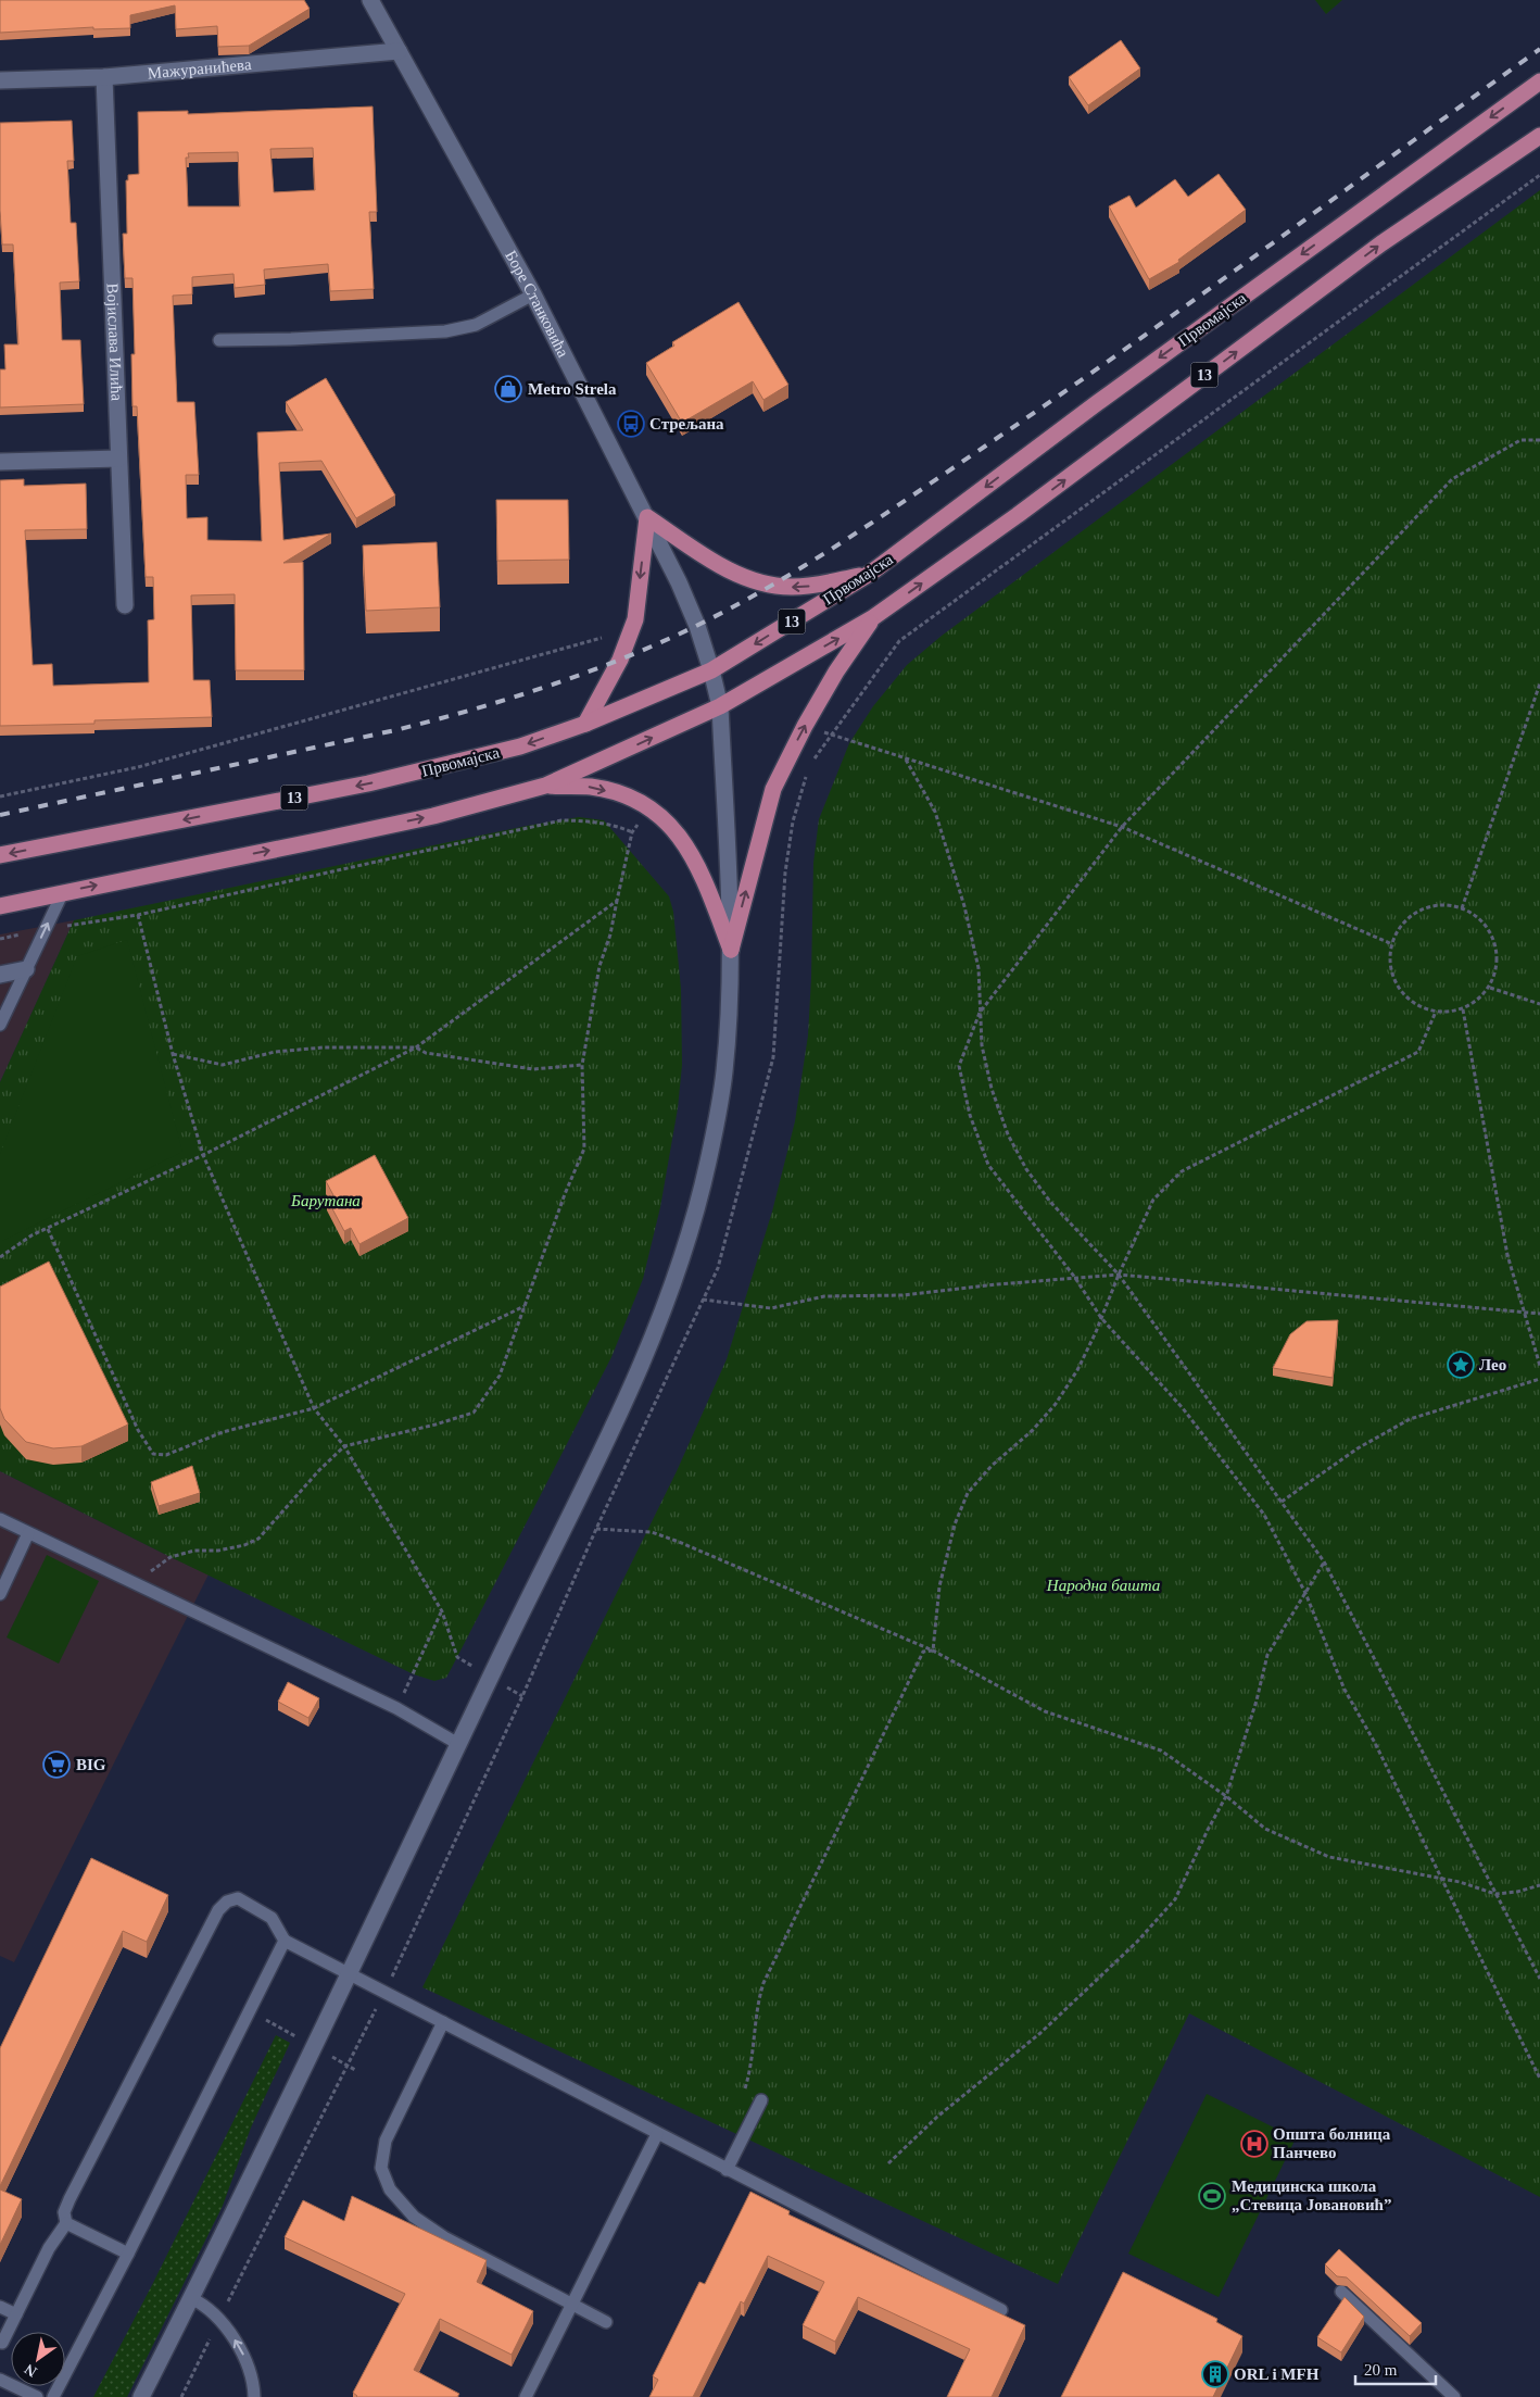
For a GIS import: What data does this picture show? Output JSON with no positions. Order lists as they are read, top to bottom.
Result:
{
  "streets": {
    "main road": ["Првомајска", "13"],
    "street": ["Мажуранићева", "Боре Станковића", "Војислава Илића"]
  },
  "crossings": [
    ["Мажуранићева", "Боре Станковића"],
    ["Мажуранићева", "Војислава Илића"],
    ["Боре Станковића", "Првомајска"],
    ["Боре Станковића", "13"]
  ],
  "parks": ["Барутана", "Народна башта"],
  "places": {
    "shop": ["Metro Strela"],
    "bus stop": ["Стрељана"],
    "place": ["Лео"],
    "supermarket": ["BIG"],
    "hospital": ["Општа болница Панчево"],
    "sports": ["Медицинска школа „Стевица Јовановић”"],
    "building": ["ORL i MFH"]
  },
  "scale_bar": "20 m",
  "north": "bottom left"
}
